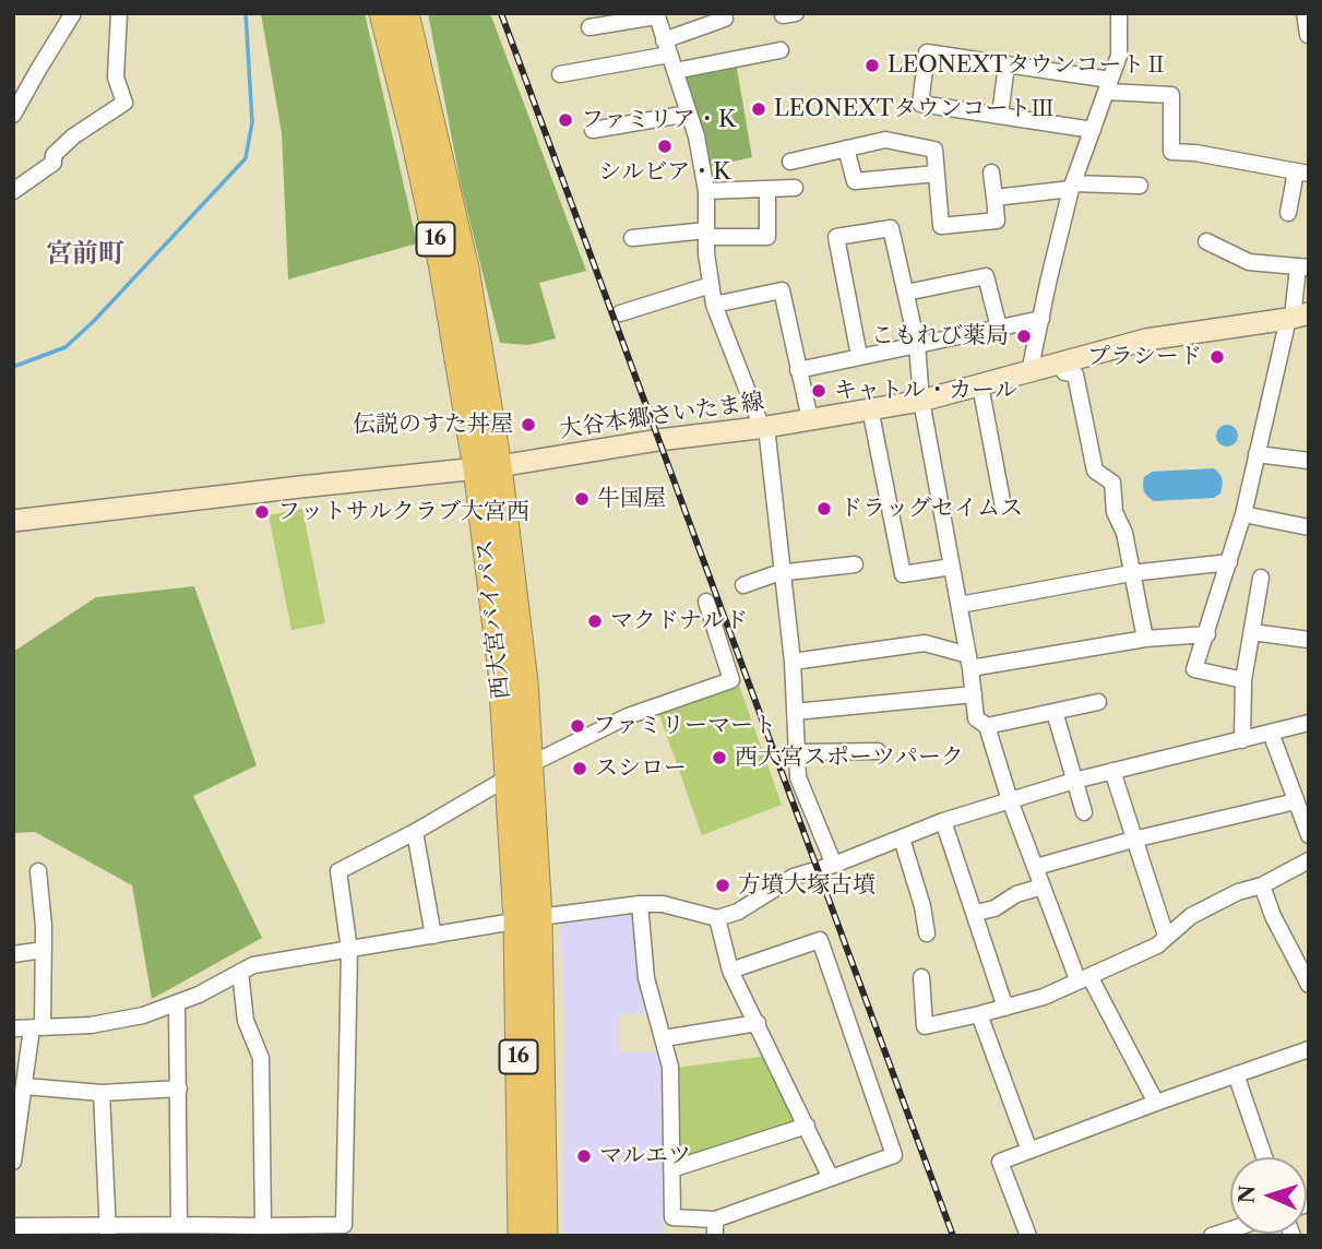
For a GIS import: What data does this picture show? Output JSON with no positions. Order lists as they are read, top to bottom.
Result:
{
  "streets": {
    "highway": ["16", "西大宮バイパス"],
    "main road": ["大谷本郷さいたま線"]
  },
  "crossings": [
    ["大谷本郷さいたま線", "西大宮バイパス"]
  ],
  "districts": ["宮前町"],
  "places": [
    "LEONEXTタウンコートⅡ",
    "LEONEXTタウンコートⅢ",
    "ファミリア・K",
    "シルビア・K",
    "こもれび薬局",
    "プラシード",
    "キャトル・カール",
    "伝説のすた丼屋",
    "牛国屋",
    "ドラッグセイムス",
    "フットサルクラブ大宮西",
    "マクドナルド",
    "ファミリーマート",
    "西大宮スポーツパーク",
    "スシロー",
    "方墳大塚古墳",
    "マルエツ"
  ],
  "north": "left"
}
